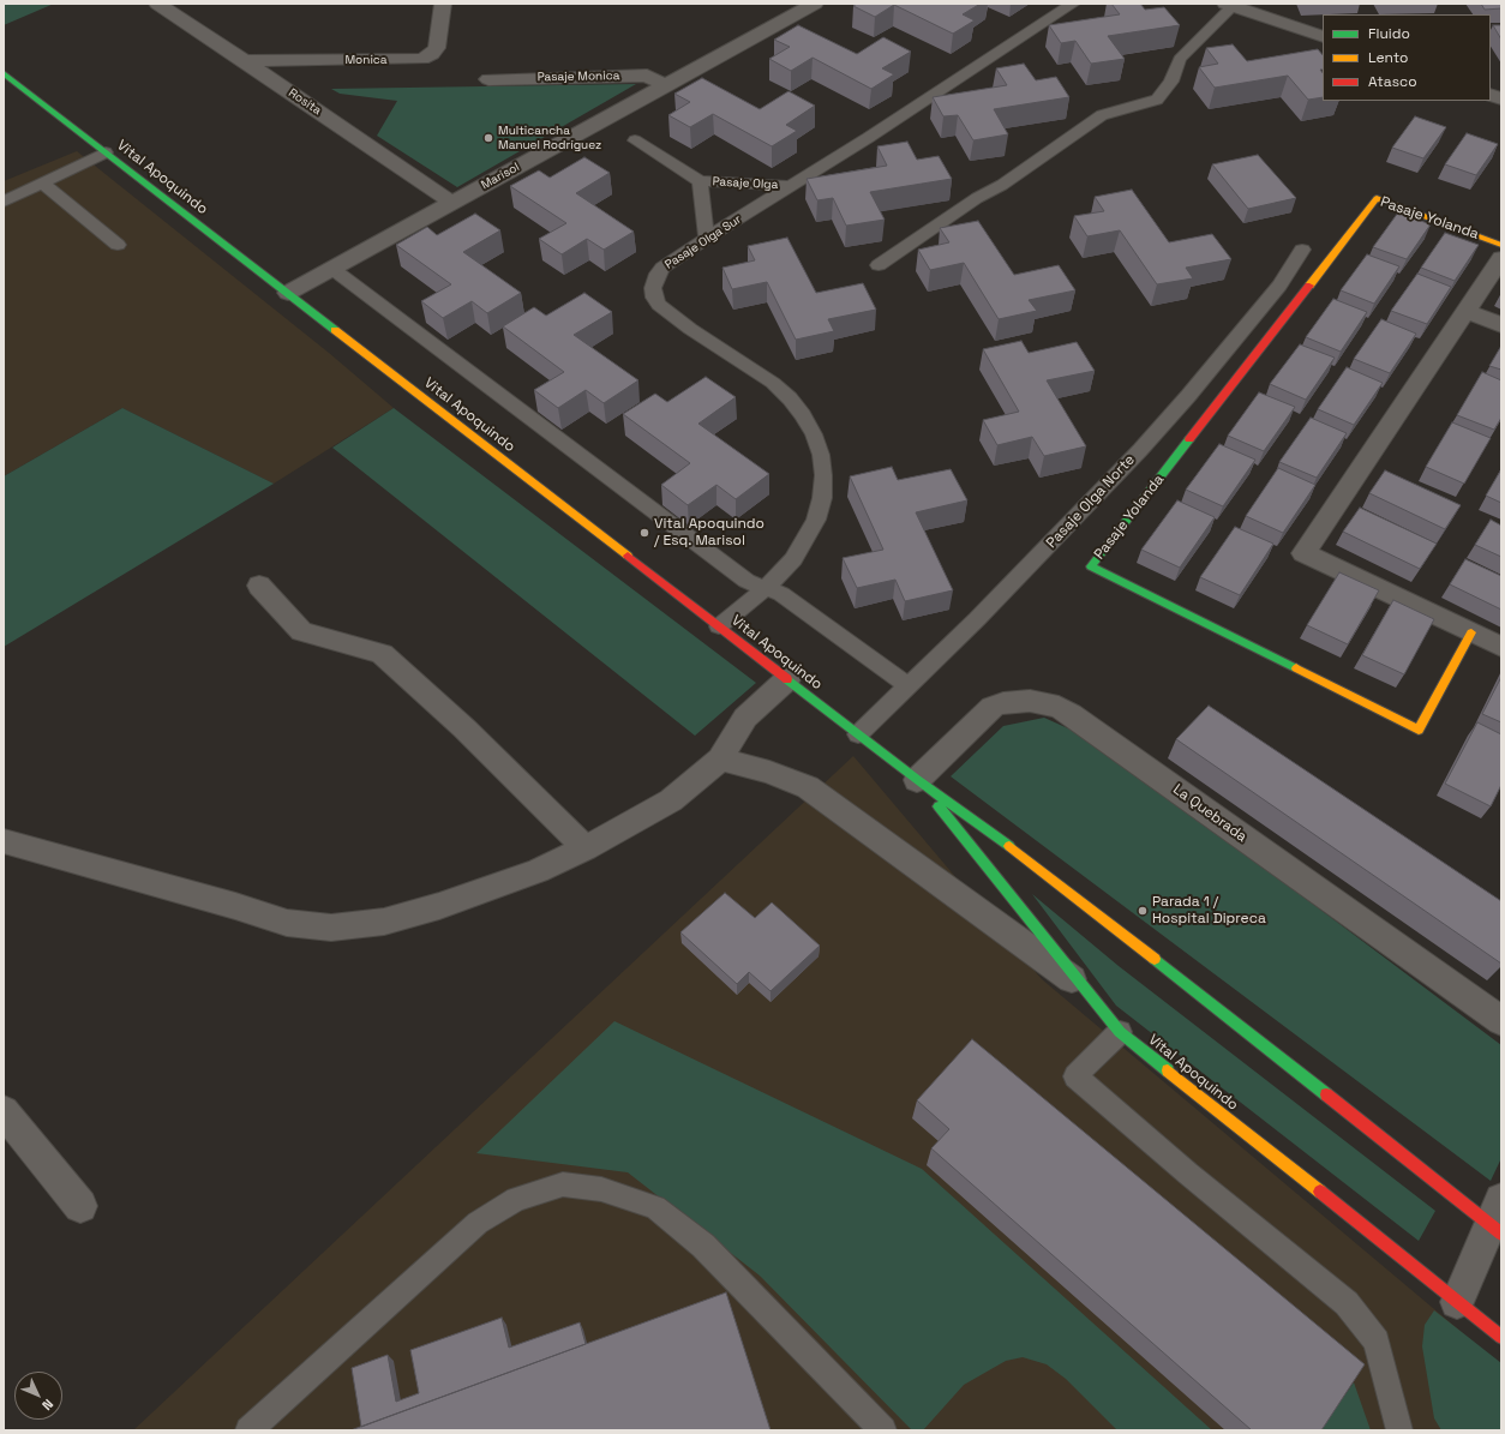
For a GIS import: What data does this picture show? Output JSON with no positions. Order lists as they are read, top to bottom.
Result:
{
  "streets": {
    "street": [
      "Monica",
      "Pasaje Monica",
      "Rosita",
      "Marisol",
      "Vital Apoquindo",
      "Pasaje Yolanda",
      "La Quebrada"
    ],
    "lane": ["Pasaje Olga", "Pasaje Olga Sur", "Pasaje Olga Norte"]
  },
  "crossings": [
    ["Monica", "Rosita"],
    ["Pasaje Monica", "Marisol"],
    ["Rosita", "Marisol"],
    ["Marisol", "Vital Apoquindo"],
    ["Vital Apoquindo", "Pasaje Olga Sur"],
    ["Vital Apoquindo", "Pasaje Olga Norte"],
    ["Vital Apoquindo", "La Quebrada"],
    ["Pasaje Olga", "Pasaje Olga Sur"]
  ],
  "places": ["Multicancha Manuel Rodríguez", "Vital Apoquindo / Esq. Marisol", "Parada 1 / Hospital Dipreca"],
  "legend": ["Fluido", "Lento", "Atasco"],
  "north": "bottom right"
}
